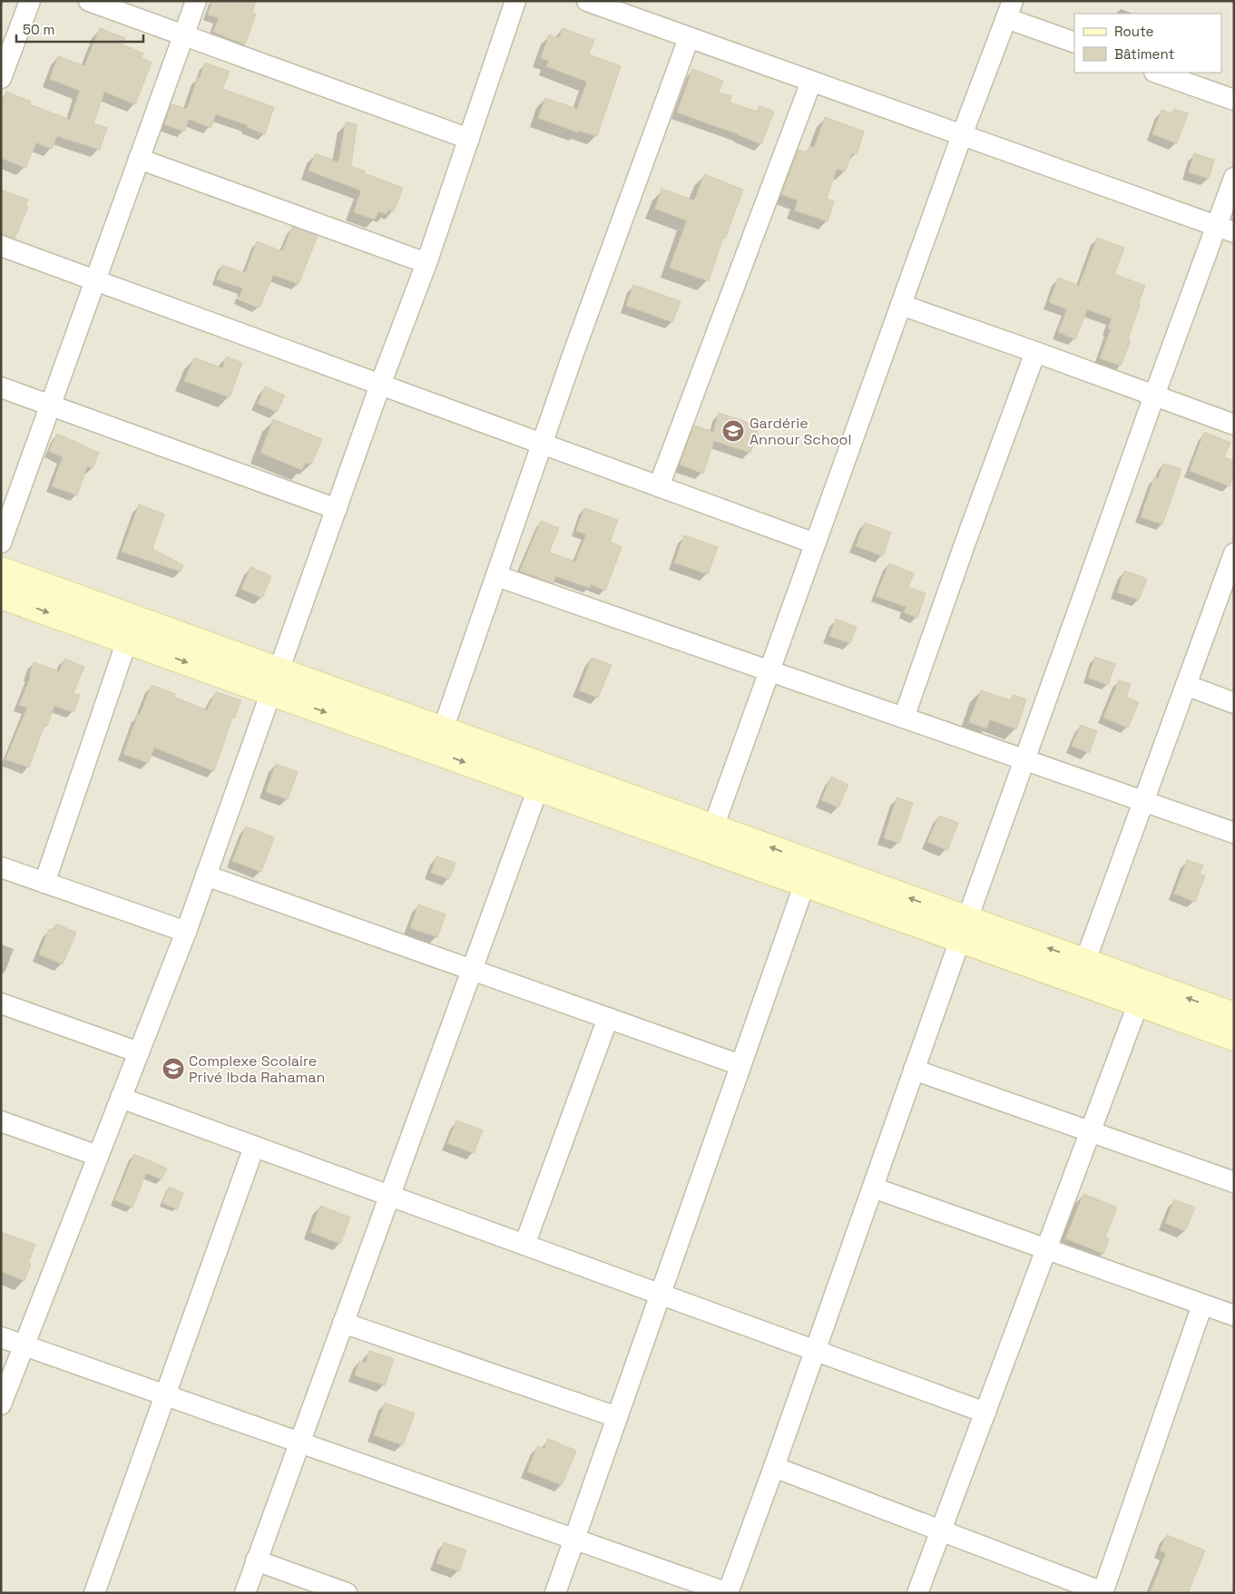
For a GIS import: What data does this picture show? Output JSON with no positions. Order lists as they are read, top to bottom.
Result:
{
  "places": {
    "school or university": ["Gardérie Annour School", "Complexe Scolaire Privé Ibda Rahaman"]
  },
  "legend": ["Route", "Bâtiment"],
  "scale_bar": "50 m"
}
